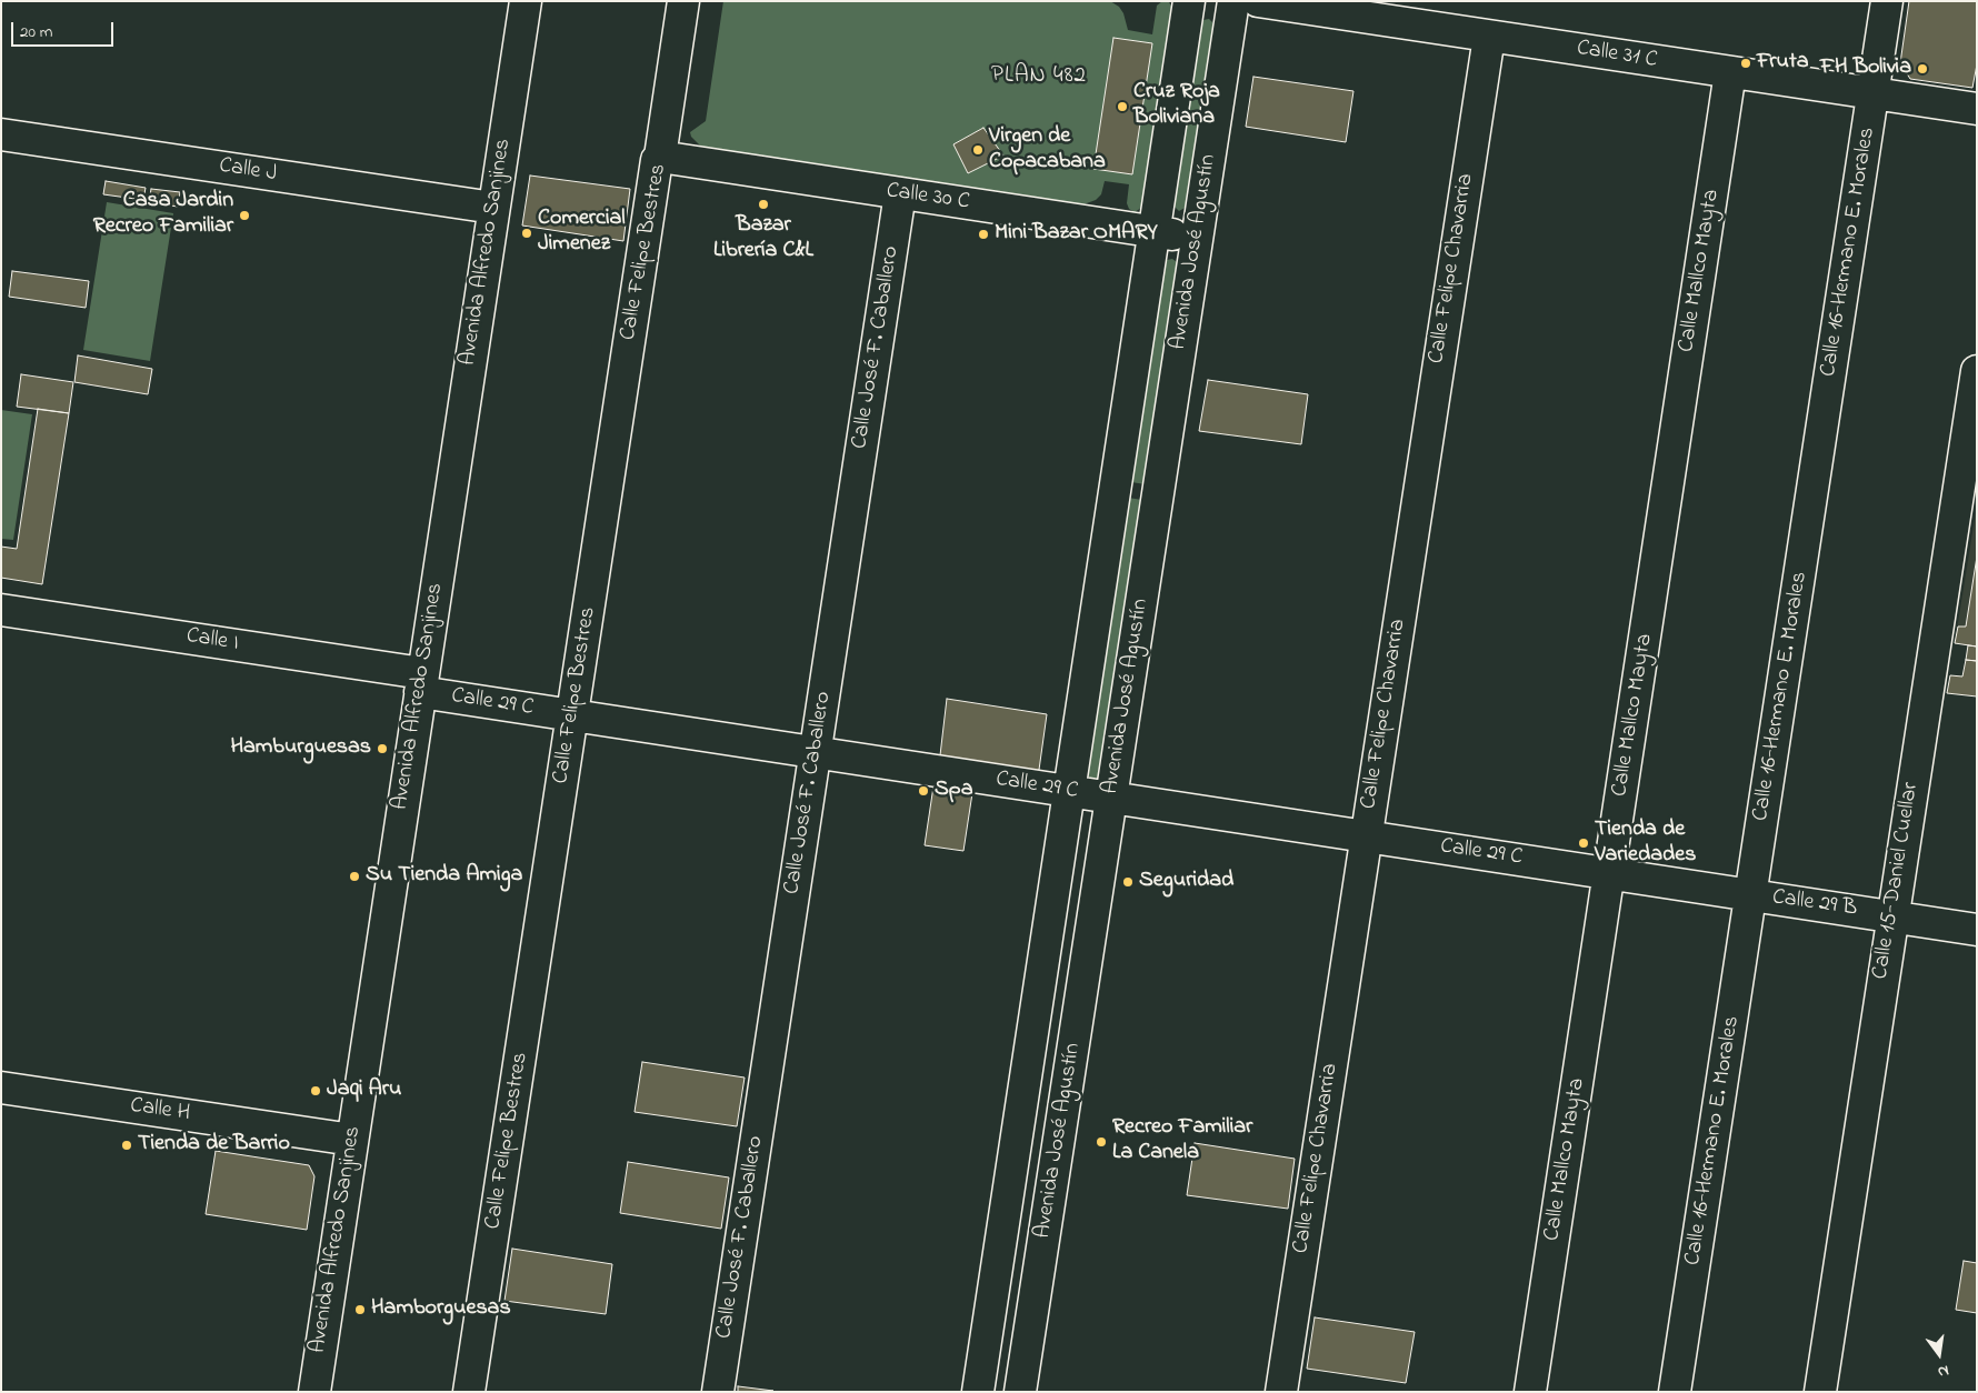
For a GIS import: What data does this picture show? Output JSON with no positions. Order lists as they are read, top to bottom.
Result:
{
  "streets": {
    "street": [
      "Calle 31 C",
      "Calle J",
      "Calle 30 C",
      "Avenida Alfredo Sanjines",
      "Calle Felipe Bestres",
      "Avenida José Agustín",
      "Calle 16-Hermano E. Morales",
      "Calle Felipe Chavarria",
      "Calle Mallco Mayta",
      "Calle José F. Caballero",
      "Calle I",
      "Calle 29 C",
      "Calle 15-Daniel Cuellar",
      "Calle 29 B",
      "Calle H"
    ]
  },
  "crossings": [
    ["Calle 31 C", "Calle 16-Hermano E. Morales"],
    ["Calle 31 C", "Calle Felipe Chavarria"],
    ["Calle 31 C", "Calle Mallco Mayta"],
    ["Calle J", "Avenida Alfredo Sanjines"],
    ["Calle 30 C", "Calle Felipe Bestres"],
    ["Calle 30 C", "Avenida José Agustín"],
    ["Calle 30 C", "Calle José F. Caballero"],
    ["Avenida Alfredo Sanjines", "Calle I"],
    ["Avenida Alfredo Sanjines", "Calle 29 C"],
    ["Avenida Alfredo Sanjines", "Calle H"],
    ["Calle Felipe Bestres", "Calle 29 C"],
    ["Avenida José Agustín", "Calle 29 C"],
    ["Calle 16-Hermano E. Morales", "Calle 29 C"],
    ["Calle 16-Hermano E. Morales", "Calle 29 B"],
    ["Calle Felipe Chavarria", "Calle 29 C"],
    ["Calle Mallco Mayta", "Calle 29 C"],
    ["Calle José F. Caballero", "Calle 29 C"],
    ["Calle I", "Calle 29 C"],
    ["Calle 29 C", "Calle 29 B"],
    ["Calle 15-Daniel Cuellar", "Calle 29 B"]
  ],
  "districts": ["PLAN 482"],
  "places": [
    "Fruta",
    "FH Bolivia",
    "Cruz Roja Boliviana",
    "Virgen de Copacabana",
    "Bazar Librería C&L",
    "Casa Jardin Recreo Familiar",
    "Comercial Jimenez",
    "Mini Bazar OMARY",
    "Hamburguesas",
    "Spa",
    "Tienda de Variedades",
    "Su Tienda Amiga",
    "Seguridad",
    "Jaqi Aru",
    "Recreo Familiar La Canela",
    "Tienda de Barrio",
    "Hamborguesas"
  ],
  "scale_bar": "20 m",
  "north": "bottom"
}
